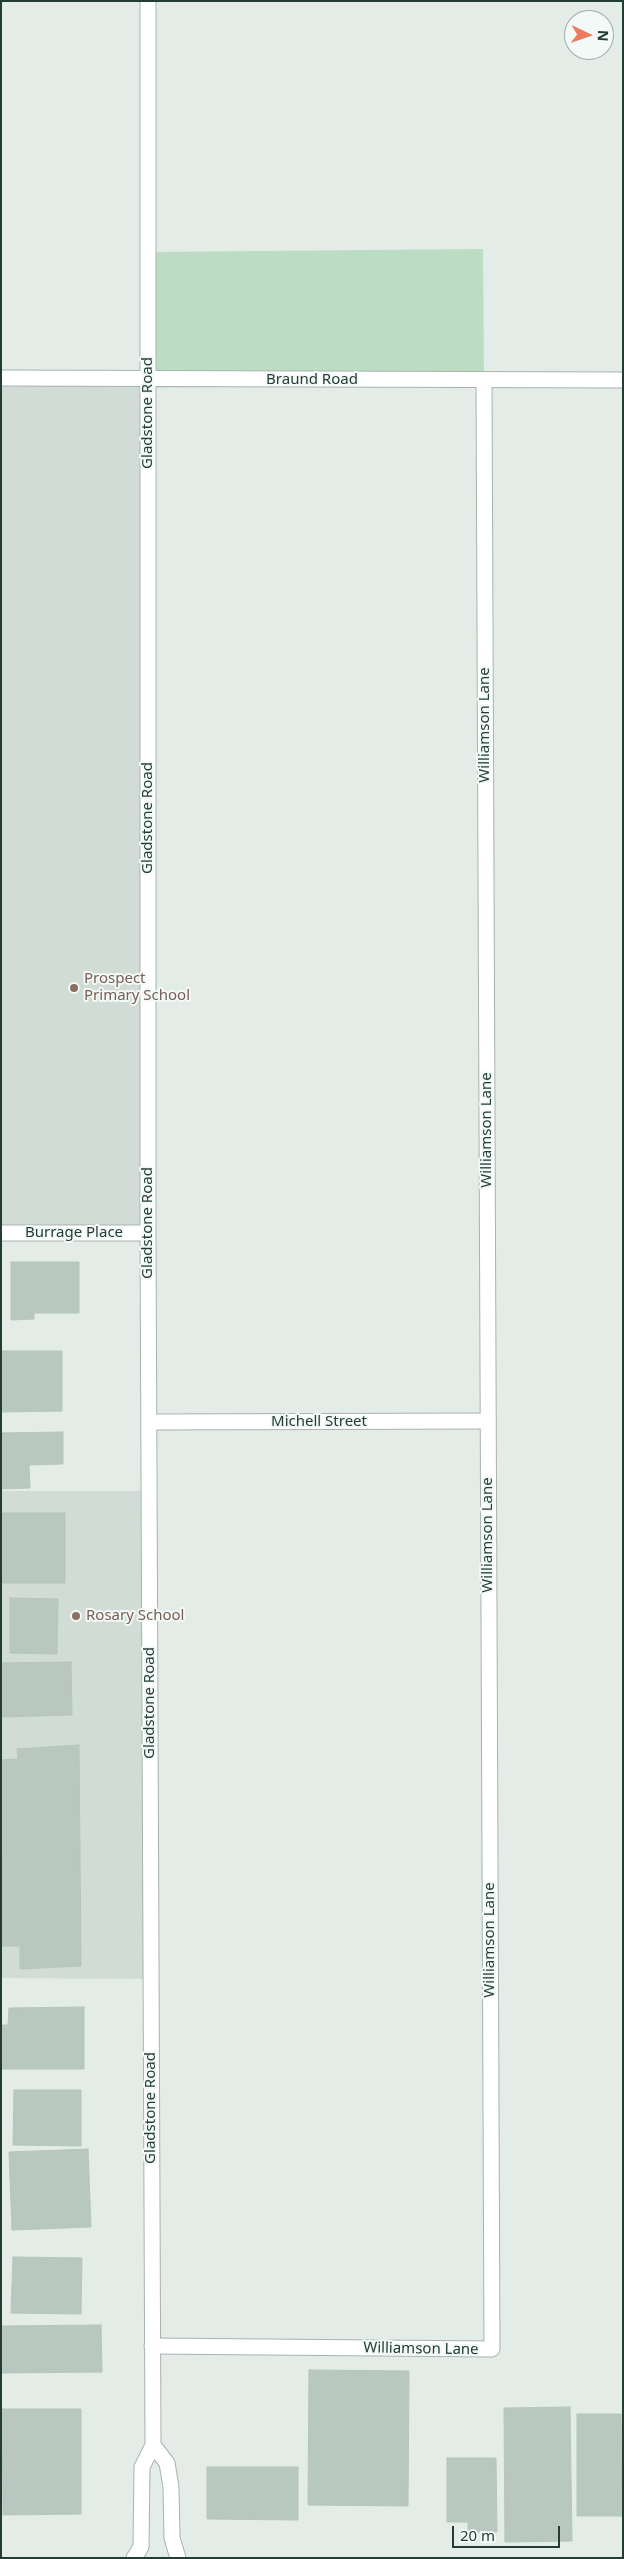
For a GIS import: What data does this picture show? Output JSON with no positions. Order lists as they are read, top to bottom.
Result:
{
  "streets": {
    "street": [
      "Braund Road",
      "Gladstone Road",
      "Williamson Lane",
      "Burrage Place",
      "Michell Street"
    ]
  },
  "crossings": [
    ["Braund Road", "Gladstone Road"],
    ["Braund Road", "Williamson Lane"],
    ["Gladstone Road", "Williamson Lane"],
    ["Gladstone Road", "Burrage Place"],
    ["Gladstone Road", "Michell Street"],
    ["Williamson Lane", "Michell Street"]
  ],
  "places": ["Prospect Primary School", "Rosary School"],
  "scale_bar": "20 m",
  "north": "right"
}
